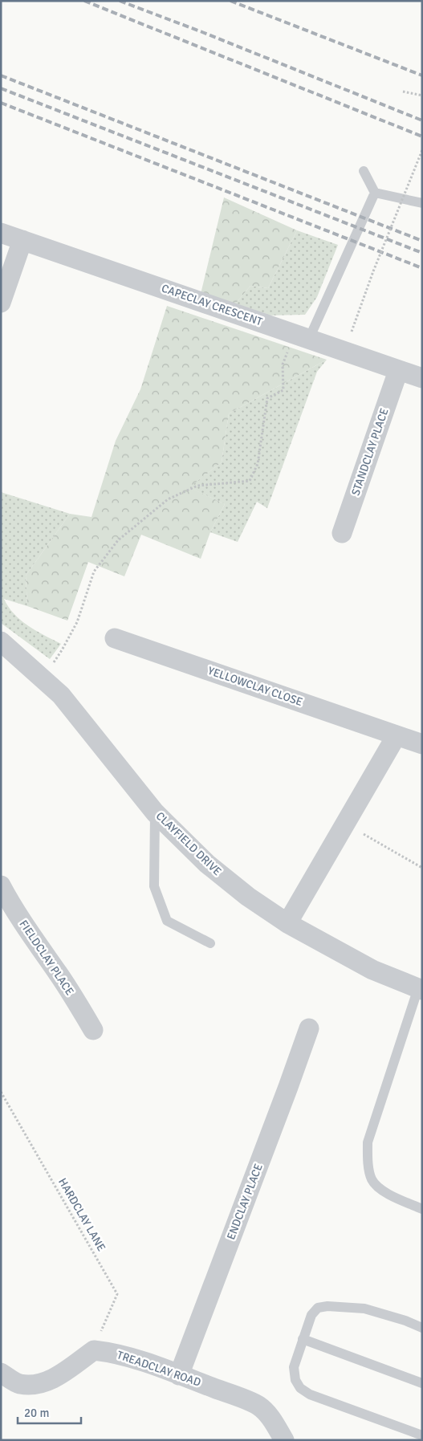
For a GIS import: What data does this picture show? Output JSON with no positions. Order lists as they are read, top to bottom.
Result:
{
  "streets": {
    "street": [
      "CAPECLAY CRESCENT",
      "STANDCLAY PLACE",
      "YELLOWCLAY CLOSE",
      "CLAYFIELD DRIVE",
      "FIELDCLAY PLACE",
      "ENDCLAY PLACE",
      "TREADCLAY ROAD"
    ],
    "path": ["HARDCLAY LANE"]
  },
  "crossings": [
    ["CAPECLAY CRESCENT", "STANDCLAY PLACE"],
    ["ENDCLAY PLACE", "TREADCLAY ROAD"],
    ["HARDCLAY LANE", "TREADCLAY ROAD"]
  ],
  "scale_bar": "20 m"
}
